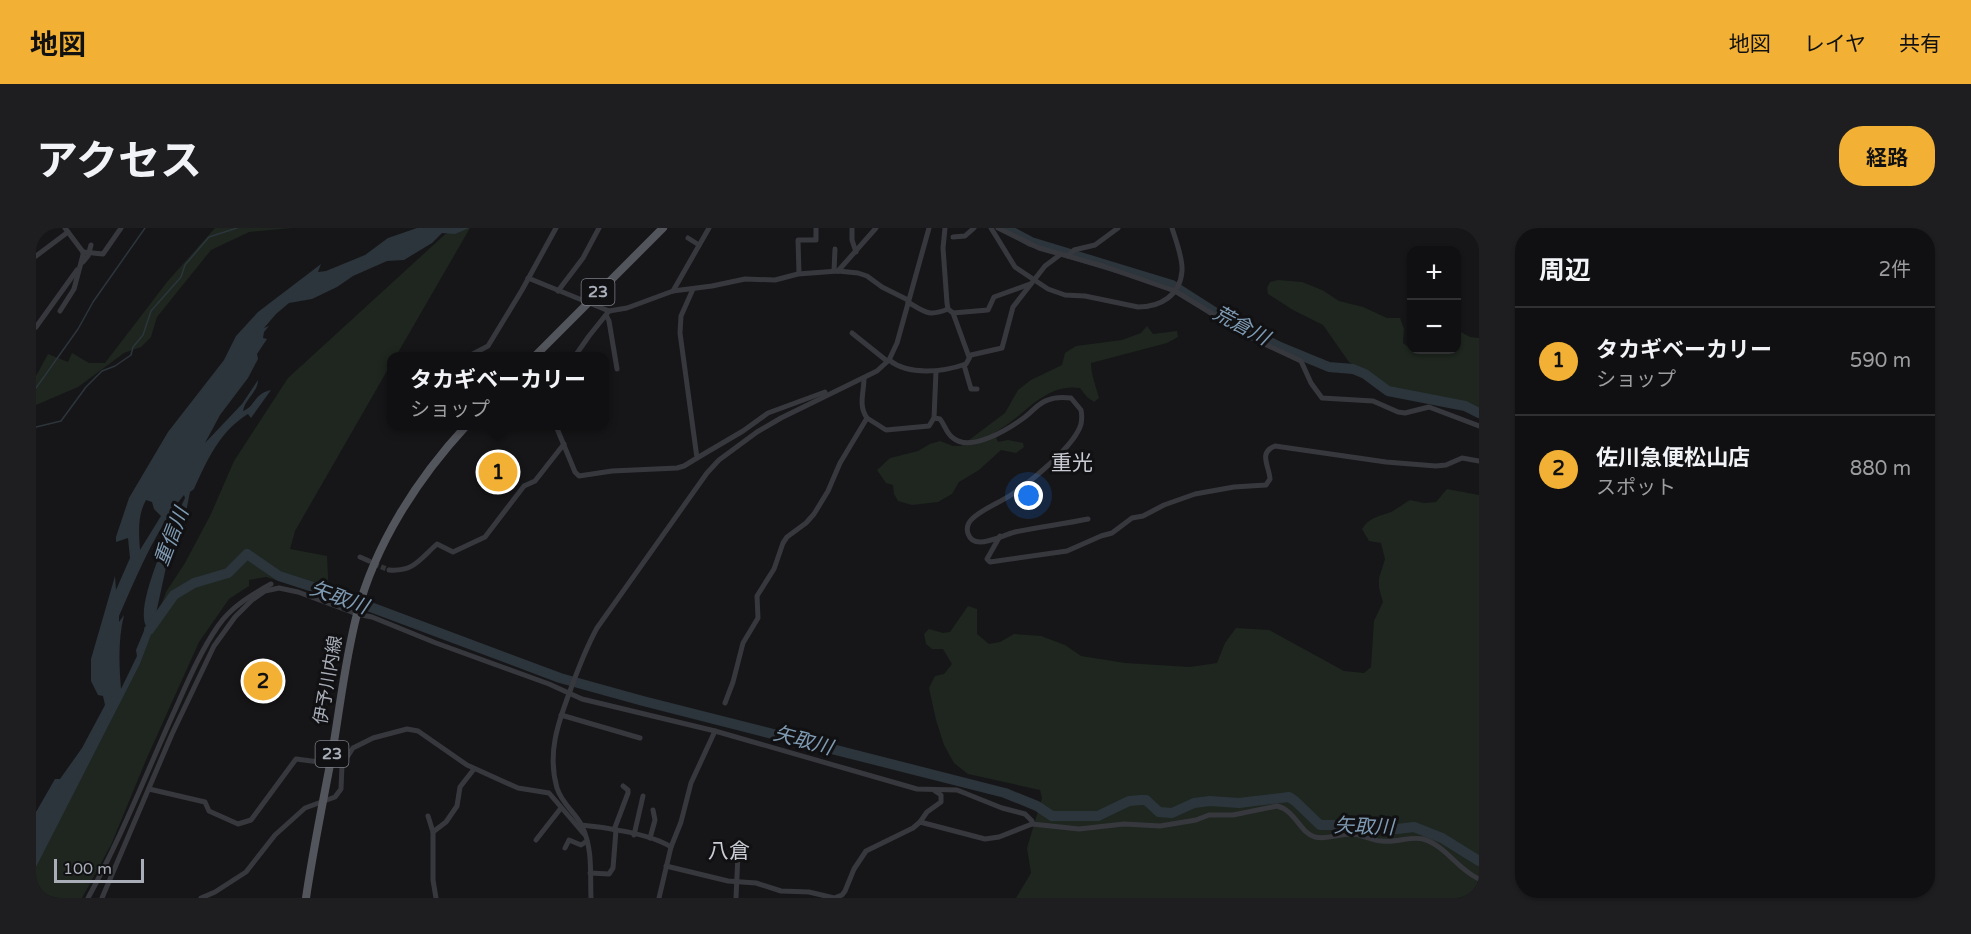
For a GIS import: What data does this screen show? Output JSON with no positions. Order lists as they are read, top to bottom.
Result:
{
  "streets": {
    "main road": ["23", "伊予川内線"]
  },
  "districts": ["重光", "八倉"],
  "water": ["荒倉川", "重信川", "矢取川"],
  "scale_bar": "100 m",
  "page": {
    "header": "地図",
    "nav": ["地図", "レイヤ", "共有"],
    "title": "アクセス",
    "buttons": "経路",
    "heading": ["周辺", "2件"],
    "map_buttons": ["+", "−"],
    "list": [
      {
        "mark": "1",
        "name": "タカギベーカリー",
        "note": "ショップ",
        "value": "590 m"
      },
      {
        "mark": "2",
        "name": "佐川急便松山店",
        "note": "スポット",
        "value": "880 m"
      }
    ],
    "popup": ["タカギベーカリー", "ショップ"],
    "pins": ["1", "2"],
    "scale": "100 m"
  }
}
